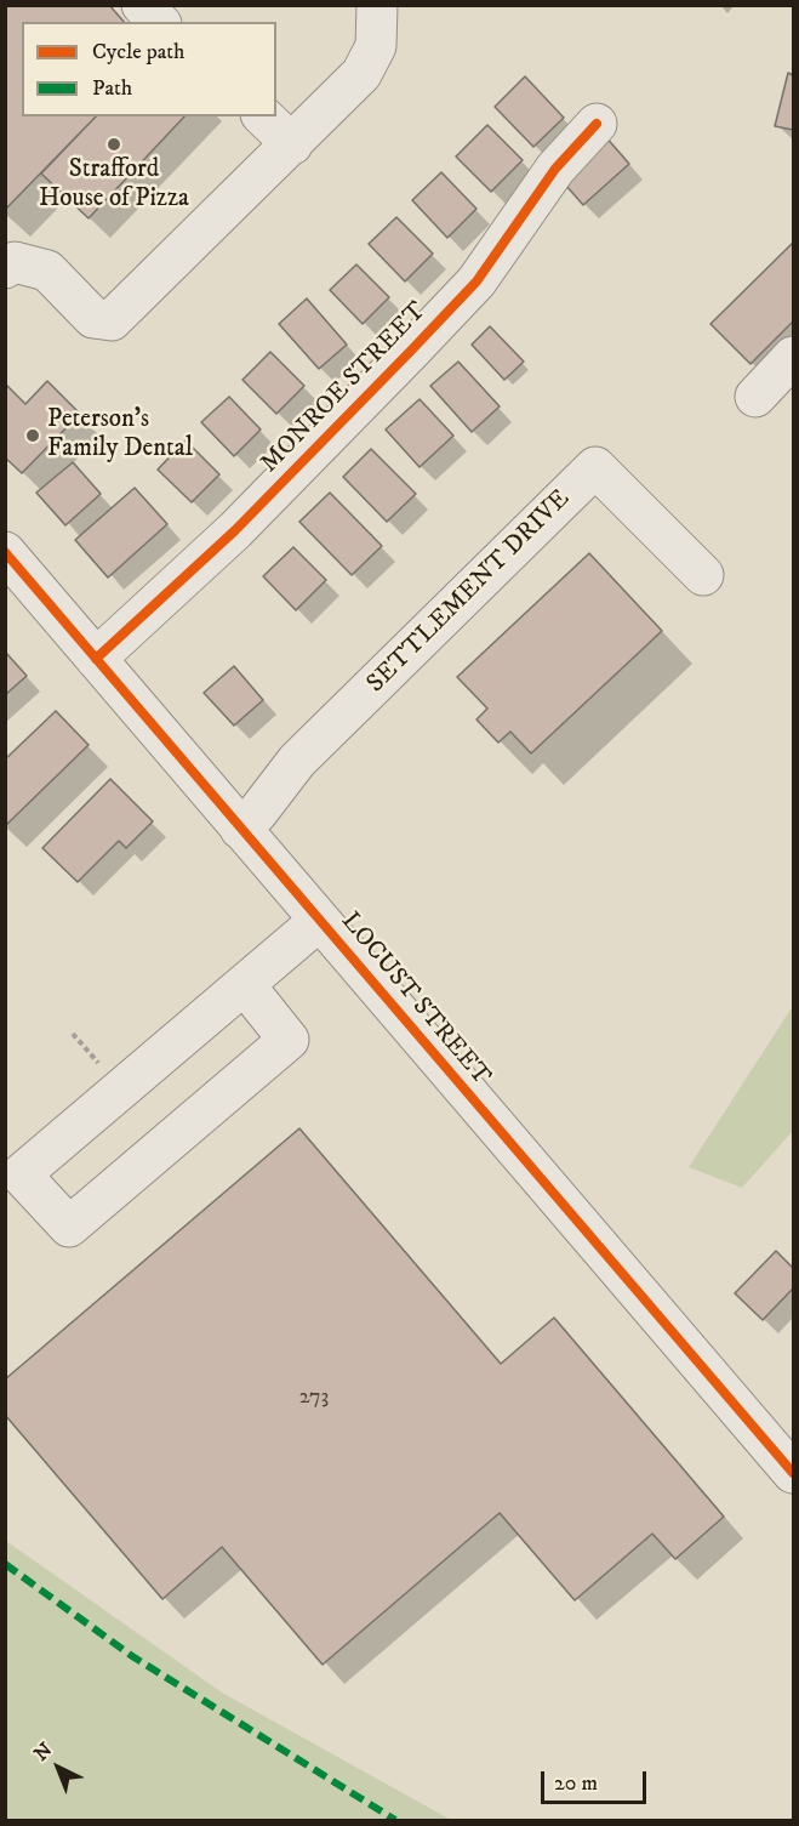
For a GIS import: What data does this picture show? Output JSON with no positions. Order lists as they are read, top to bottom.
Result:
{
  "streets": {
    "street": ["MONROE STREET", "SETTLEMENT DRIVE", "LOCUST STREET"]
  },
  "crossings": [
    ["MONROE STREET", "LOCUST STREET"],
    ["SETTLEMENT DRIVE", "LOCUST STREET"]
  ],
  "places": ["Strafford House of Pizza", "Peterson's Family Dental"],
  "house_numbers": ["273"],
  "legend": ["Cycle path", "Path"],
  "scale_bar": "20 m",
  "north": "top left"
}
